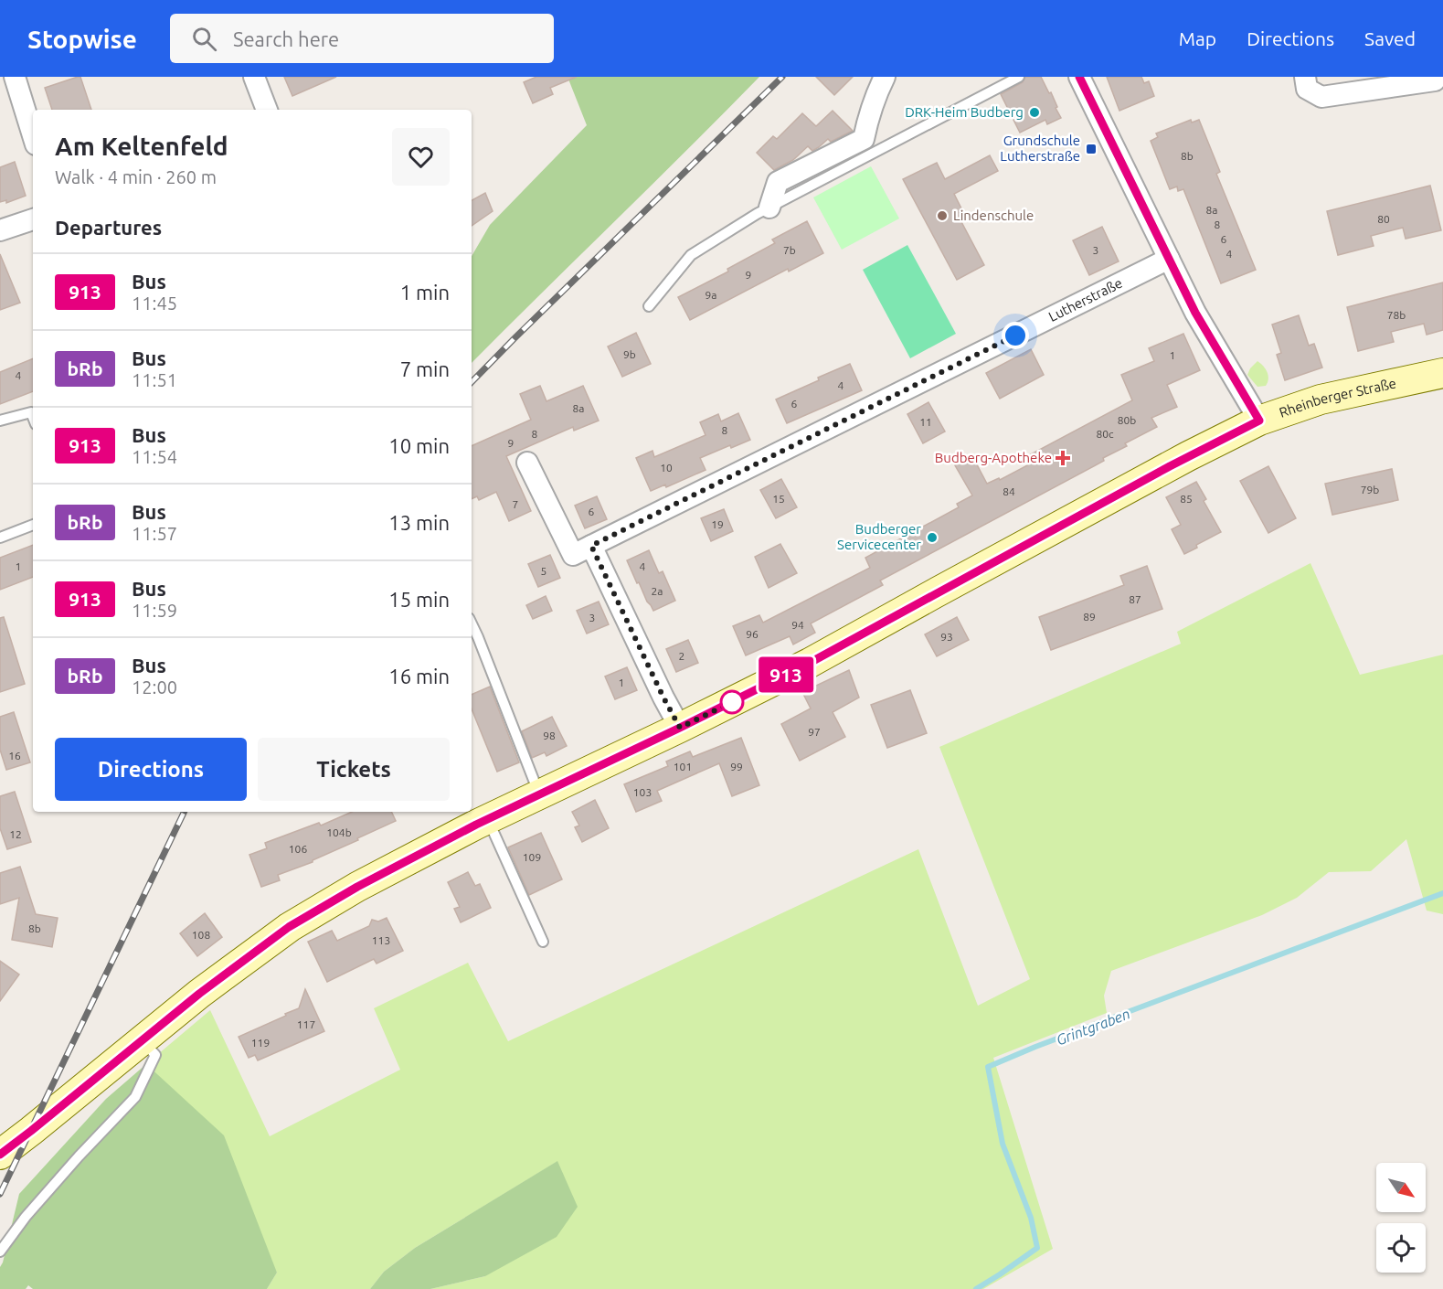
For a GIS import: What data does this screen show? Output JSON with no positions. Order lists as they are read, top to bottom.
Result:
{
  "streets": {
    "main road": ["Rheinberger Straße"],
    "street": ["Lutherstraße"]
  },
  "water": ["Grintgraben"],
  "places": {
    "other": ["DRK-Heim Budberg", "Lindenschule", "Budberger Servicecenter"],
    "transit": ["Grundschule Lutherstraße"],
    "health": ["Budberg-Apotheke"]
  },
  "lines": ["bus line 913"],
  "house_numbers": [
    "8b",
    "8a",
    "80",
    "8",
    "6",
    "7b",
    "3",
    "4",
    "9",
    "9a",
    "78b",
    "9b",
    "1",
    "4",
    "4",
    "6",
    "8a",
    "80b",
    "11",
    "8",
    "8",
    "80c",
    "9",
    "10",
    "79b",
    "84",
    "15",
    "85",
    "7",
    "6",
    "19",
    "1",
    "4",
    "5",
    "2a",
    "87",
    "89",
    "3",
    "94",
    "96",
    "93",
    "2",
    "1",
    "97",
    "98",
    "16",
    "101",
    "99",
    "103",
    "104b",
    "12",
    "106",
    "109",
    "8b",
    "108",
    "113",
    "117",
    "119"
  ],
  "north": "bottom right",
  "page": {
    "header": "Stopwise",
    "search": "Search here",
    "nav": ["Map", "Directions", "Saved"],
    "on_map": "913",
    "heading": [
      ["Am Keltenfeld", "Walk · 4 min · 260 m"],
      "Departures"
    ],
    "list": [
      {
        "mark": "913",
        "name": "Bus",
        "note": "11:45",
        "value": "1 min"
      },
      {
        "mark": "bRb",
        "name": "Bus",
        "note": "11:51",
        "value": "7 min"
      },
      {
        "mark": "913",
        "name": "Bus",
        "note": "11:54",
        "value": "10 min"
      },
      {
        "mark": "bRb",
        "name": "Bus",
        "note": "11:57",
        "value": "13 min"
      },
      {
        "mark": "913",
        "name": "Bus",
        "note": "11:59",
        "value": "15 min"
      },
      {
        "mark": "bRb",
        "name": "Bus",
        "note": "12:00",
        "value": "16 min"
      }
    ],
    "buttons": ["Directions", "Tickets"]
  }
}
